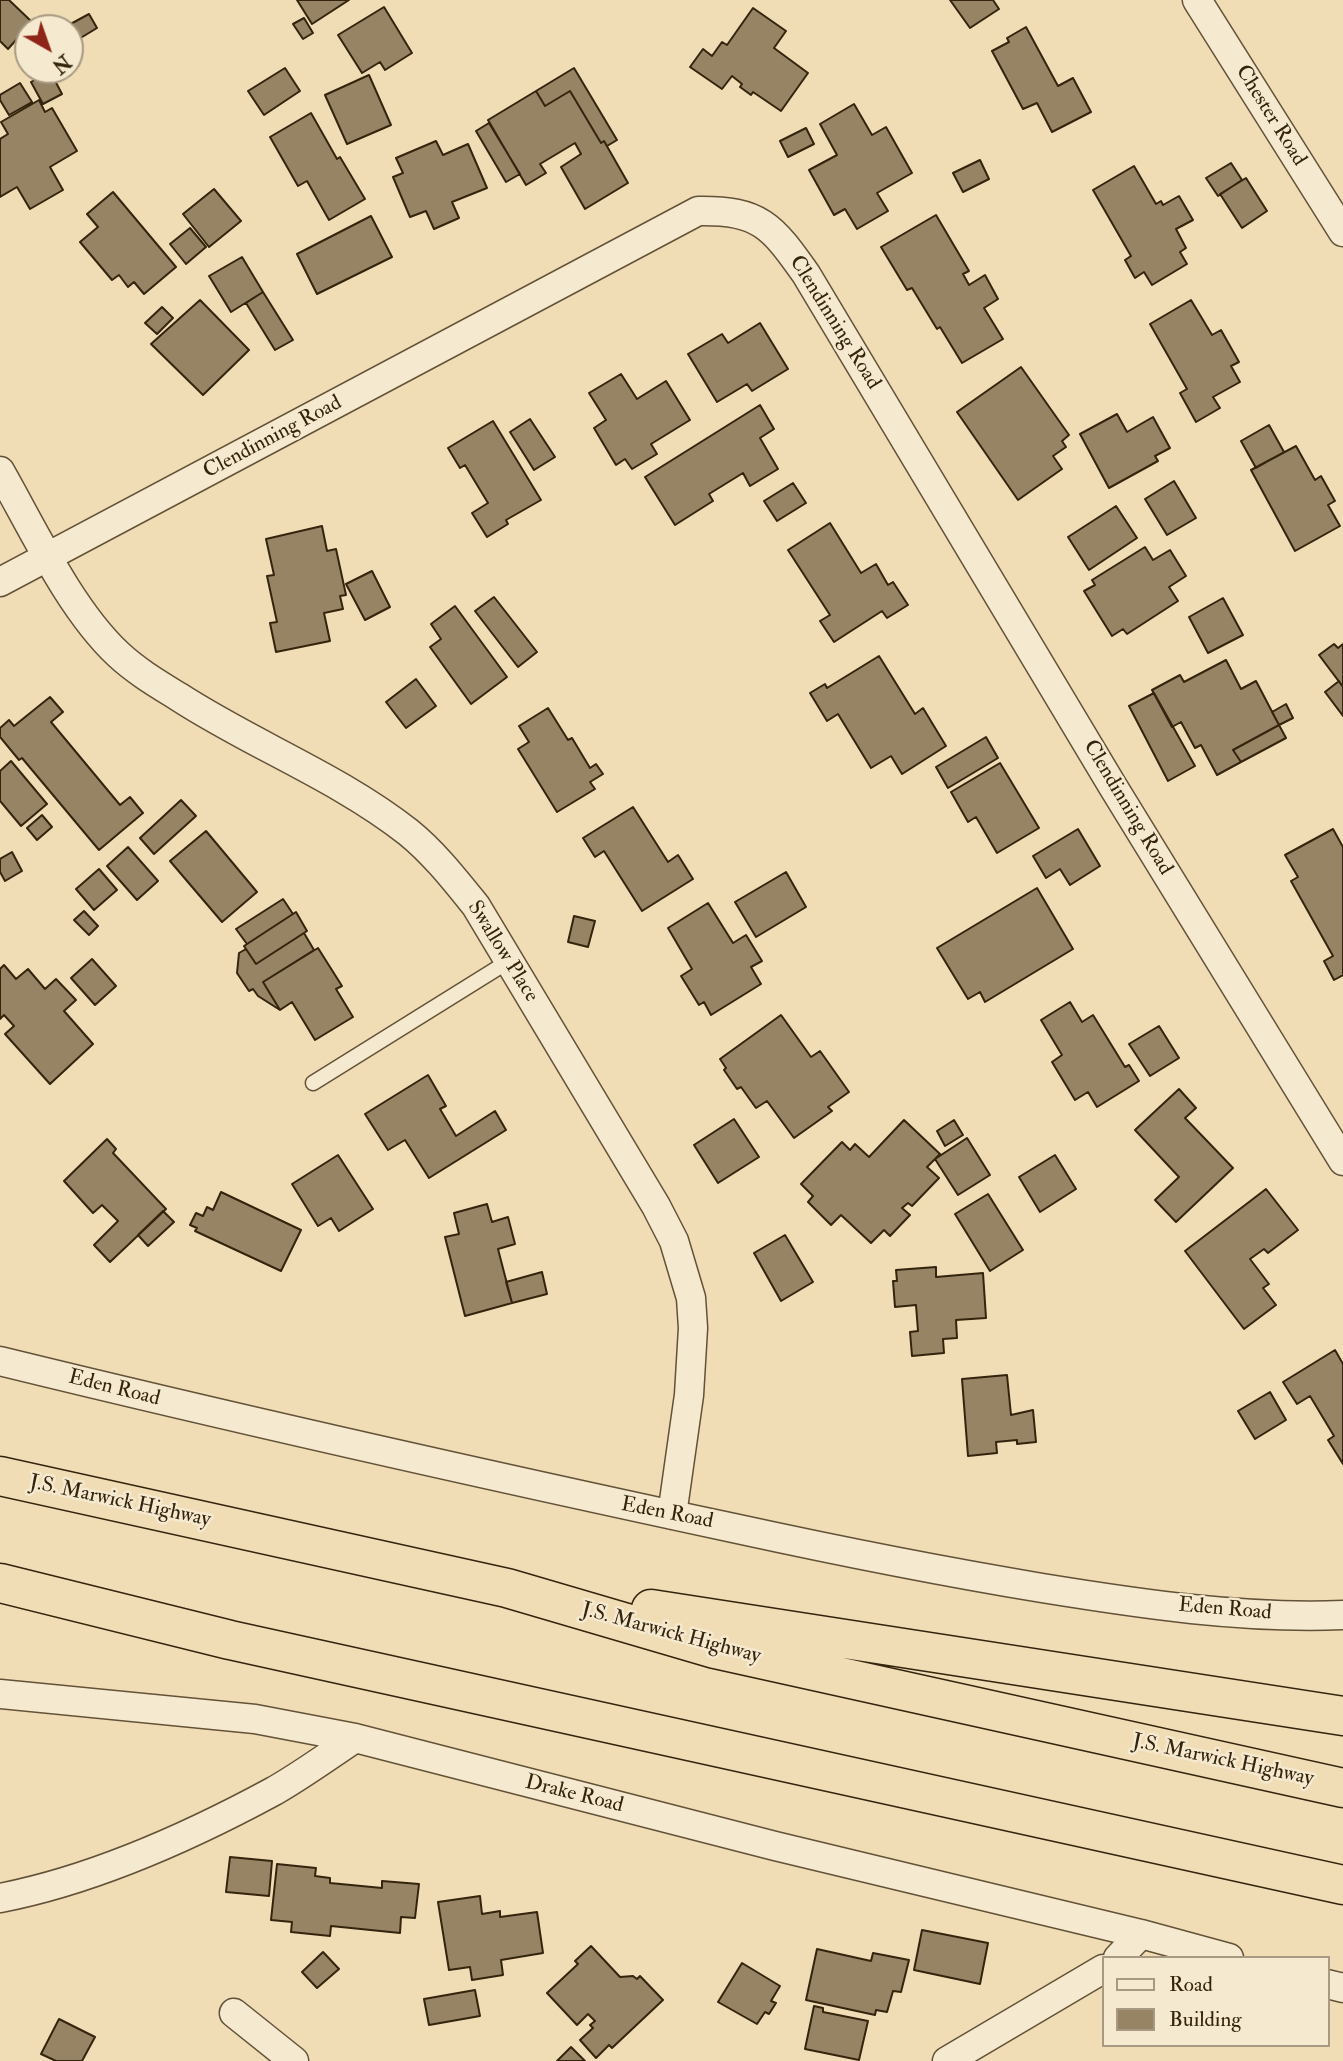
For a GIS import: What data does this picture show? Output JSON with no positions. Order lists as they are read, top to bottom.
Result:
{
  "streets": {
    "highway": ["J.S. Marwick Highway"],
    "street": [
      "Chester Road",
      "Clendinning Road",
      "Swallow Place",
      "Eden Road",
      "Drake Road"
    ]
  },
  "crossings": [
    ["Clendinning Road", "Swallow Place"],
    ["Swallow Place", "Eden Road"]
  ],
  "legend": ["Road", "Building"],
  "north": "bottom right"
}
